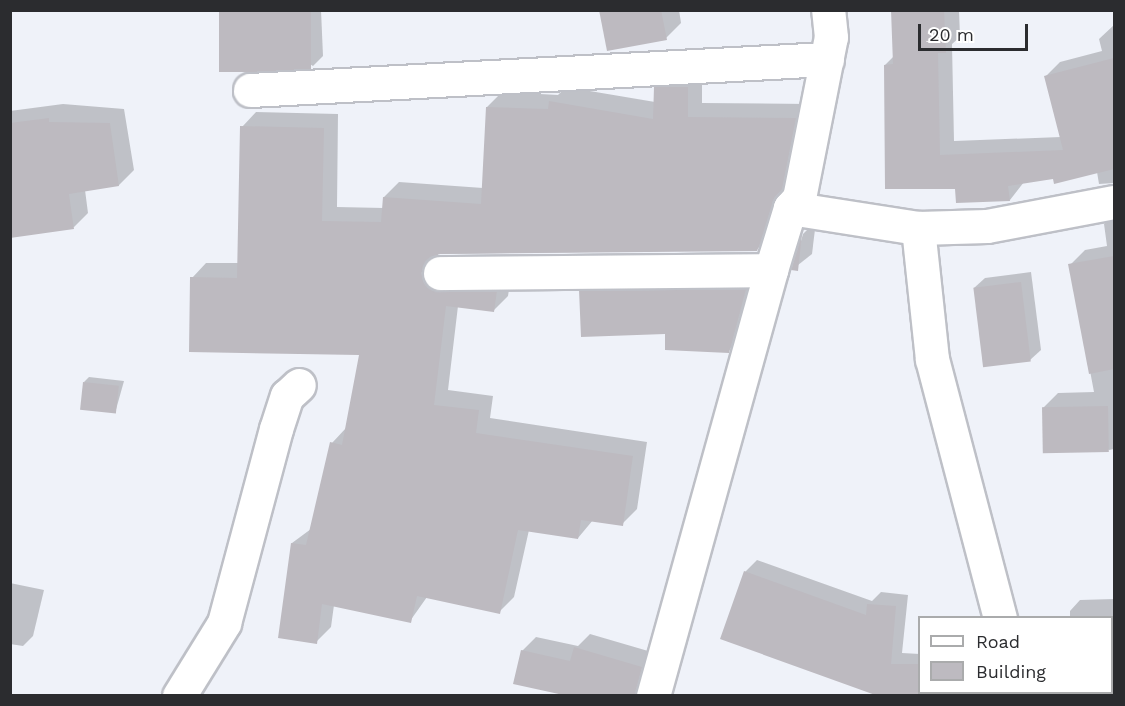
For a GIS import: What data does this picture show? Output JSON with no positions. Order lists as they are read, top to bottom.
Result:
{
  "legend": ["Road", "Building"],
  "scale_bar": "20 m"
}
